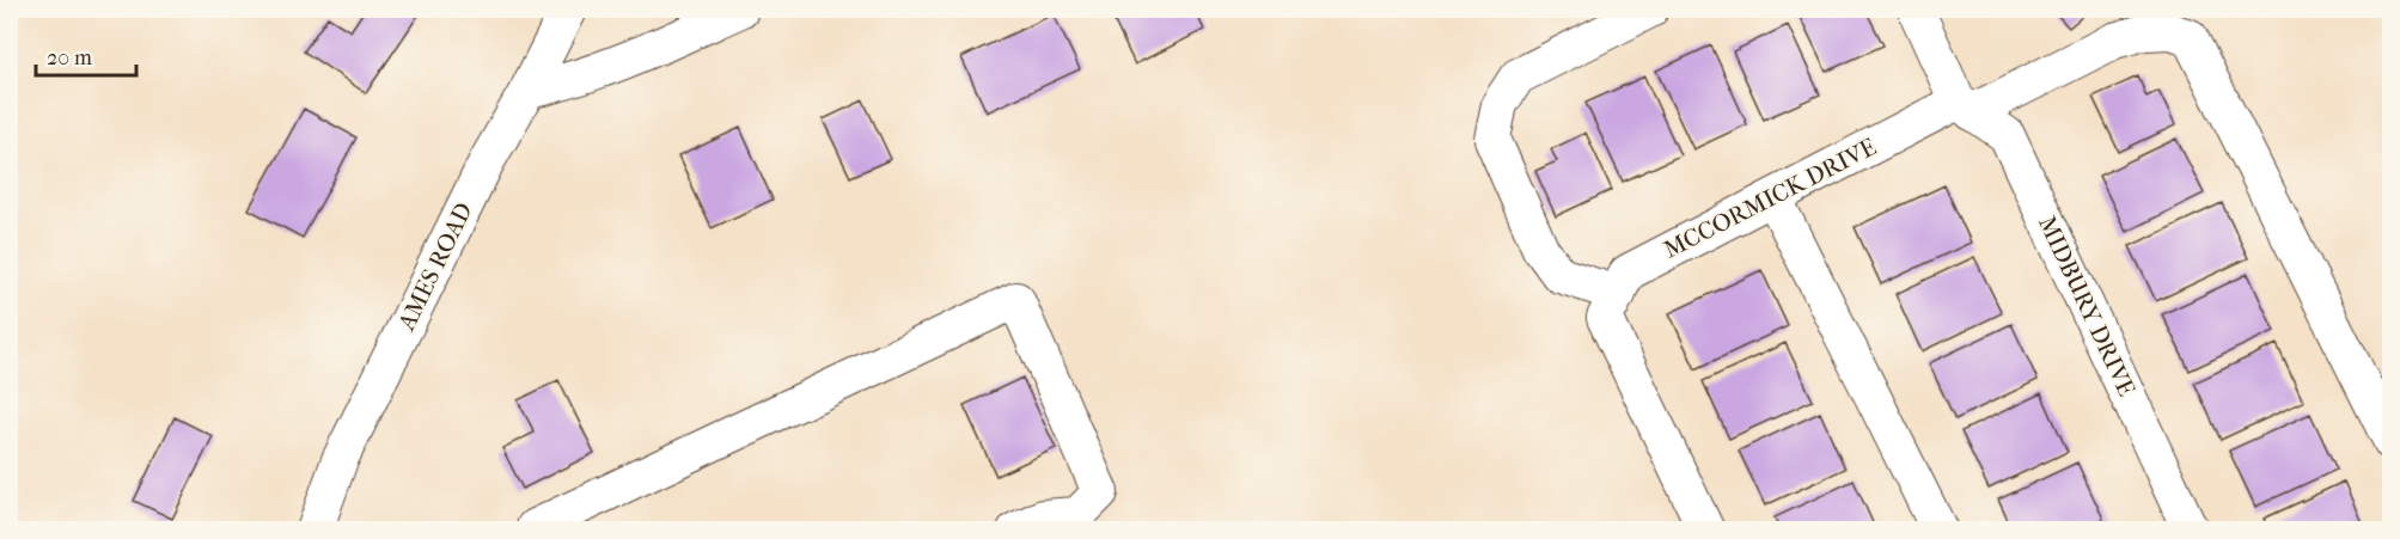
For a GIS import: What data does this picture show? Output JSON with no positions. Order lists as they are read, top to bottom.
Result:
{
  "streets": {
    "street": ["MCCORMICK DRIVE", "AMES ROAD", "MIDBURY DRIVE"]
  },
  "crossings": [
    ["MCCORMICK DRIVE", "MIDBURY DRIVE"]
  ],
  "scale_bar": "20 m"
}
